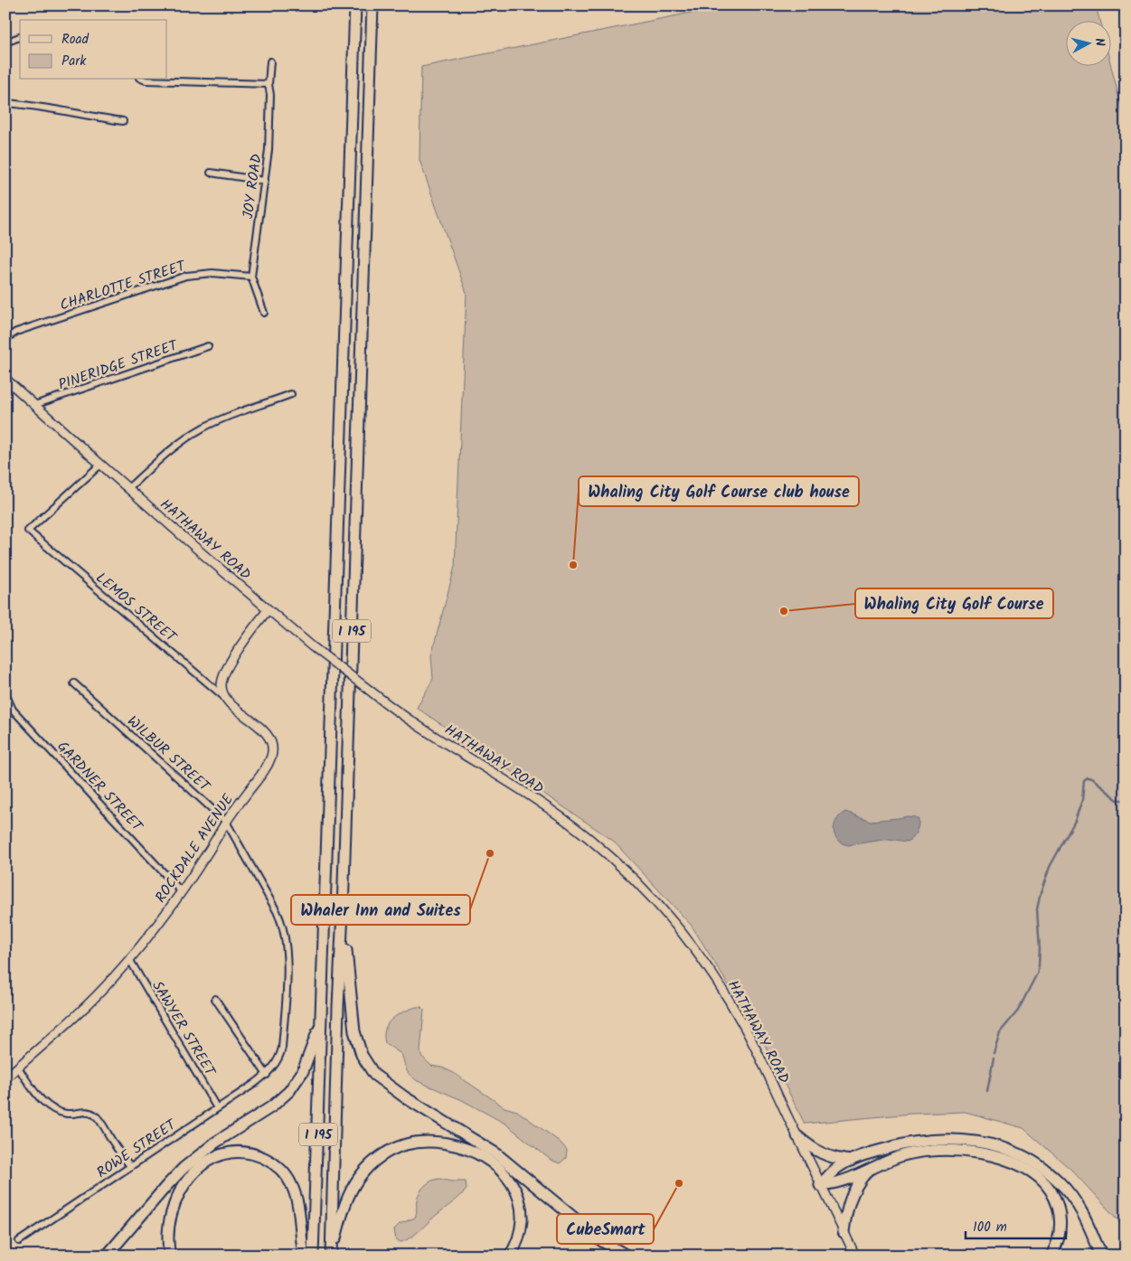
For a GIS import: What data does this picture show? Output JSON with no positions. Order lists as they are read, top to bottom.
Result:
{
  "streets": {
    "highway": ["I 195"],
    "main road": ["HATHAWAY ROAD", "ROCKDALE AVENUE"],
    "street": [
      "JOY ROAD",
      "CHARLOTTE STREET",
      "PINERIDGE STREET",
      "LEMOS STREET",
      "WILBUR STREET",
      "GARDNER STREET",
      "SAWYER STREET",
      "ROWE STREET"
    ]
  },
  "crossings": [
    ["JOY ROAD", "CHARLOTTE STREET"],
    ["PINERIDGE STREET", "HATHAWAY ROAD"],
    ["HATHAWAY ROAD", "LEMOS STREET"],
    ["LEMOS STREET", "ROCKDALE AVENUE"],
    ["WILBUR STREET", "ROCKDALE AVENUE"],
    ["WILBUR STREET", "ROWE STREET"],
    ["GARDNER STREET", "ROCKDALE AVENUE"],
    ["ROCKDALE AVENUE", "SAWYER STREET"],
    ["SAWYER STREET", "ROWE STREET"]
  ],
  "places": [
    "Whaling City Golf Course club house",
    "Whaling City Golf Course",
    "Whaler Inn and Suites",
    "CubeSmart"
  ],
  "legend": ["Road", "Park"],
  "scale_bar": "100 m",
  "north": "right"
}
